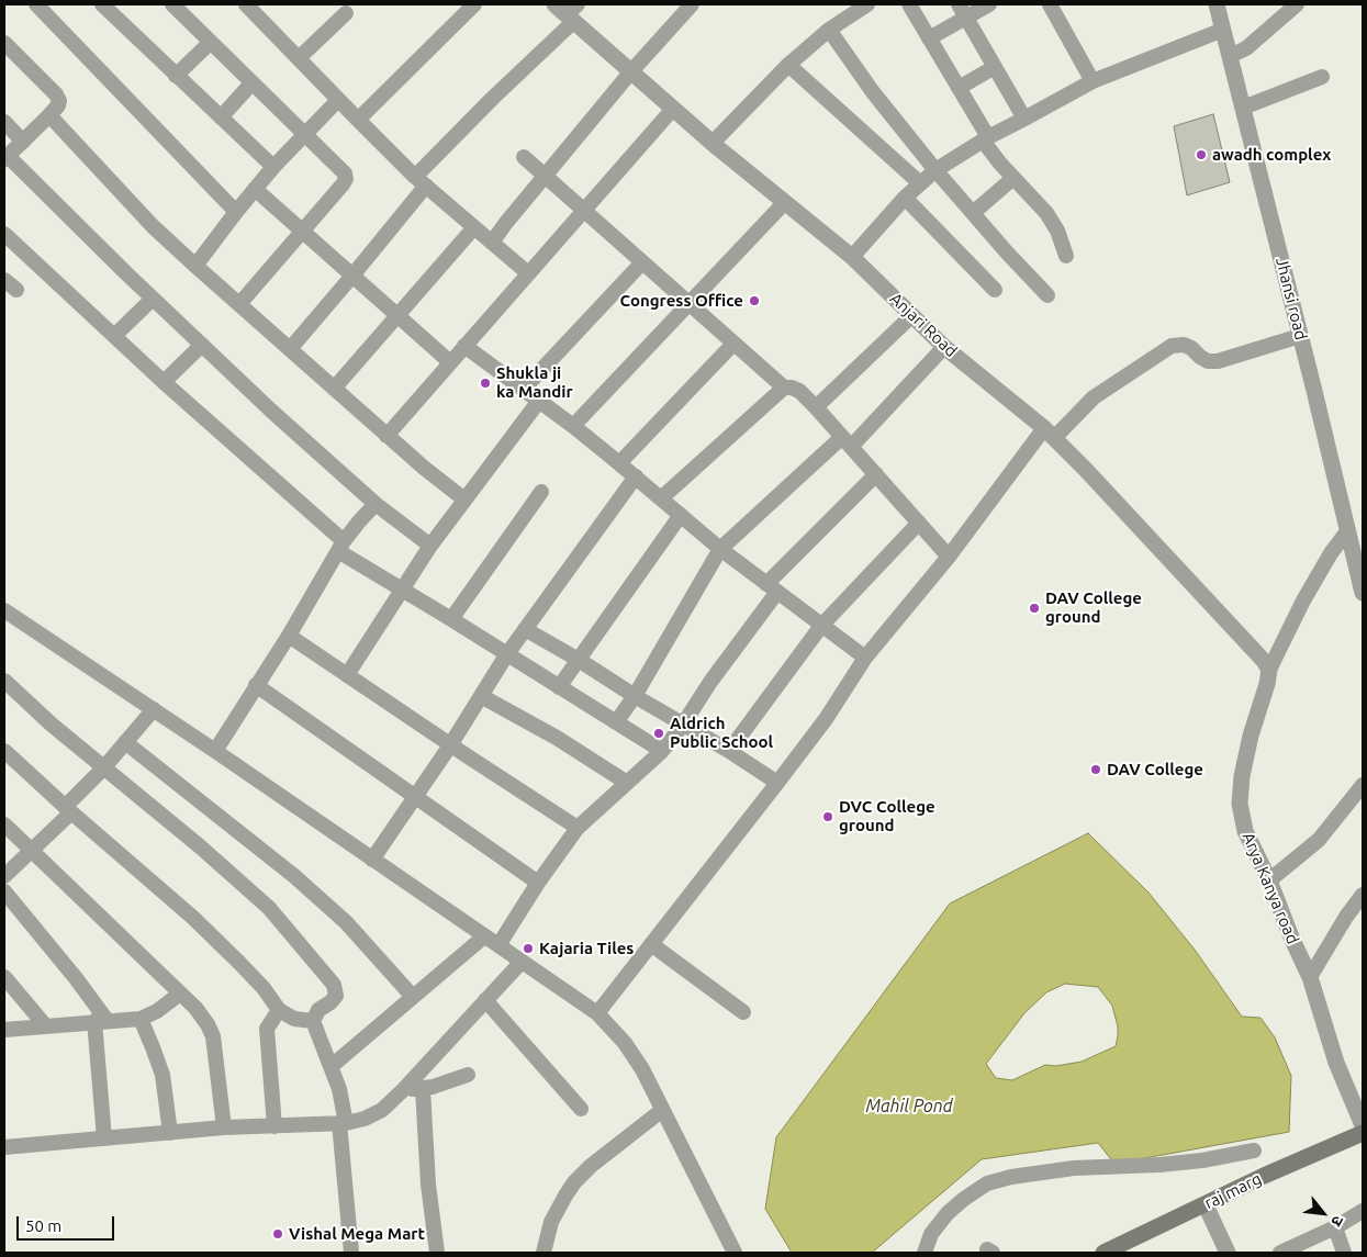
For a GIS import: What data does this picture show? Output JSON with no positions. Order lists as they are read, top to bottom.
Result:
{
  "streets": {
    "main road": ["raj marg"],
    "street": ["Jhansi road", "Anjari Road", "Arya Kanya road"]
  },
  "crossings": [
    ["Jhansi road", "Arya Kanya road"],
    ["Anjari Road", "Arya Kanya road"]
  ],
  "water": ["Mahil Pond"],
  "places": [
    "awadh complex",
    "Congress Office",
    "Shukla ji ka Mandir",
    "DAV College ground",
    "Aldrich Public School",
    "DAV College",
    "DVC College ground",
    "Kajaria Tiles",
    "Vishal Mega Mart"
  ],
  "scale_bar": "50 m",
  "north": "bottom right"
}
